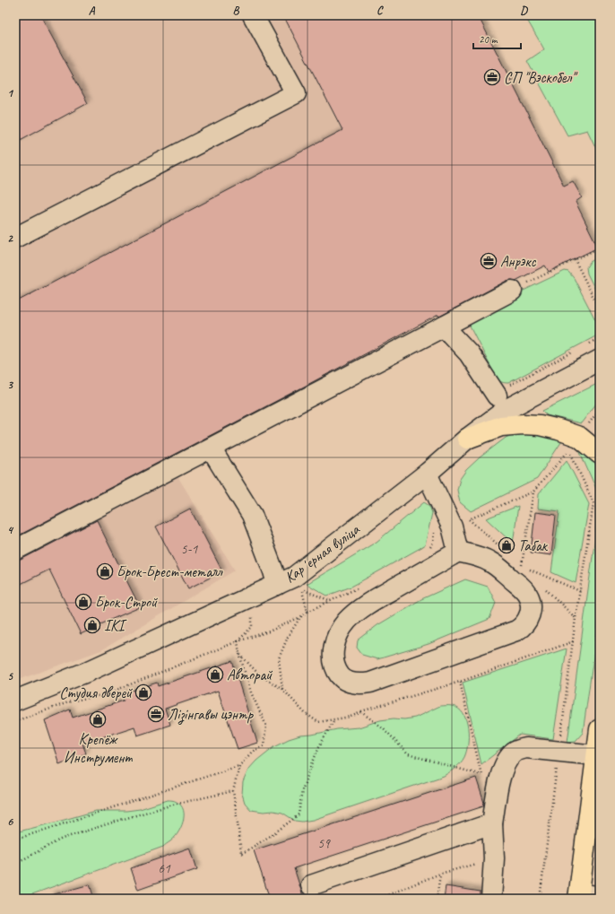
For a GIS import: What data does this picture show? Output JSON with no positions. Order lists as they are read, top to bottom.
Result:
{
  "streets": {
    "street": ["Карʼерная вуліца"]
  },
  "places": {
    "office": ["СП \"Вэскобел\"", "Анрэкс", "Лізінгавы цэнтр"],
    "shop": [
      "Табак",
      "Брок-Брест-металл",
      "Брок-Строй",
      "IKI",
      "Авторай",
      "Студия дверей",
      "Крепёж Инструмент"
    ]
  },
  "house_numbers": ["5-1", "59", "61"],
  "scale_bar": "20 m",
  "grid": {
    "columns": [
      "A",
      "B",
      "C",
      "D"
    ],
    "rows": [
      "1",
      "2",
      "3",
      "4",
      "5",
      "6"
    ]
  }
}
